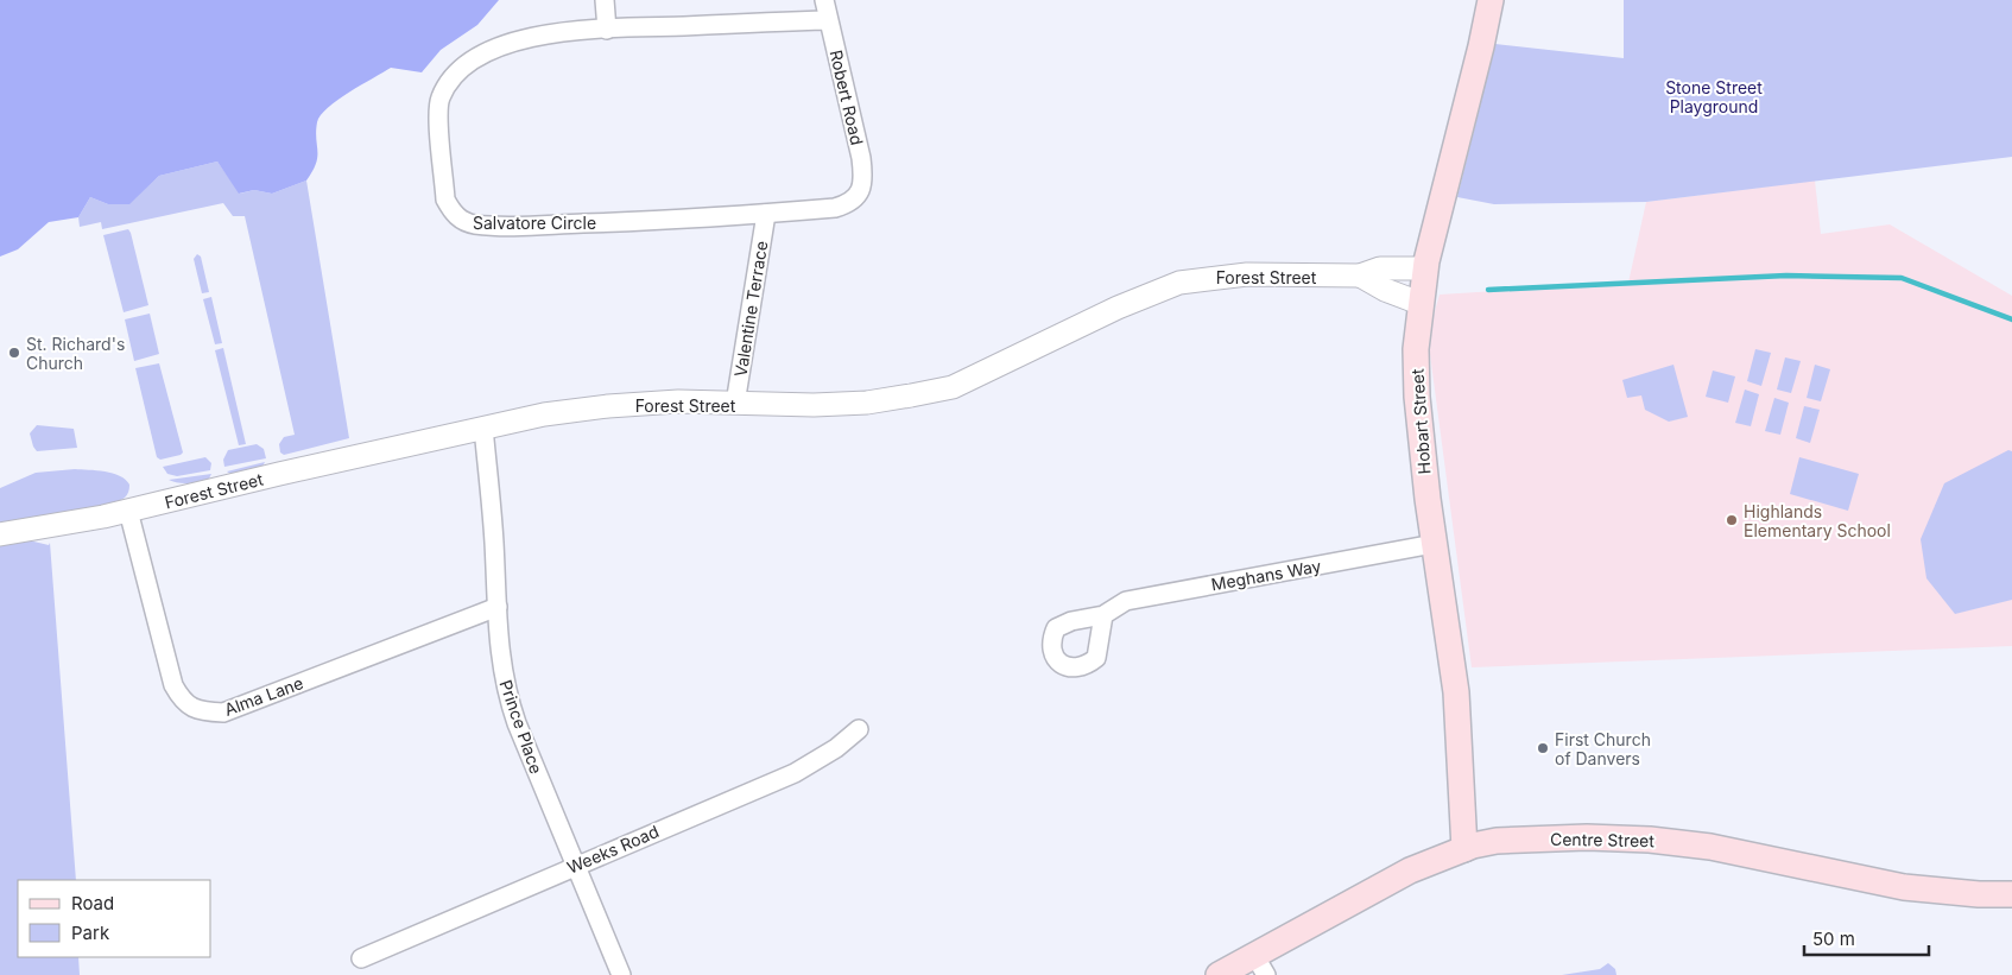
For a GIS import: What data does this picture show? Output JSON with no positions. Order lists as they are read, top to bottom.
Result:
{
  "streets": {
    "main road": ["Hobart Street", "Centre Street"],
    "street": [
      "Robert Road",
      "Salvatore Circle",
      "Forest Street",
      "Valentine Terrace",
      "Meghans Way",
      "Alma Lane",
      "Prince Place",
      "Weeks Road"
    ]
  },
  "crossings": [
    ["Robert Road", "Salvatore Circle"],
    ["Salvatore Circle", "Valentine Terrace"],
    ["Forest Street", "Valentine Terrace"],
    ["Forest Street", "Hobart Street"],
    ["Forest Street", "Alma Lane"],
    ["Forest Street", "Prince Place"],
    ["Hobart Street", "Meghans Way"],
    ["Hobart Street", "Centre Street"],
    ["Alma Lane", "Prince Place"],
    ["Prince Place", "Weeks Road"]
  ],
  "parks": ["Stone Street Playground"],
  "places": ["St. Richard's Church", "Highlands Elementary School", "First Church of Danvers"],
  "legend": ["Road", "Park"],
  "scale_bar": "50 m"
}
